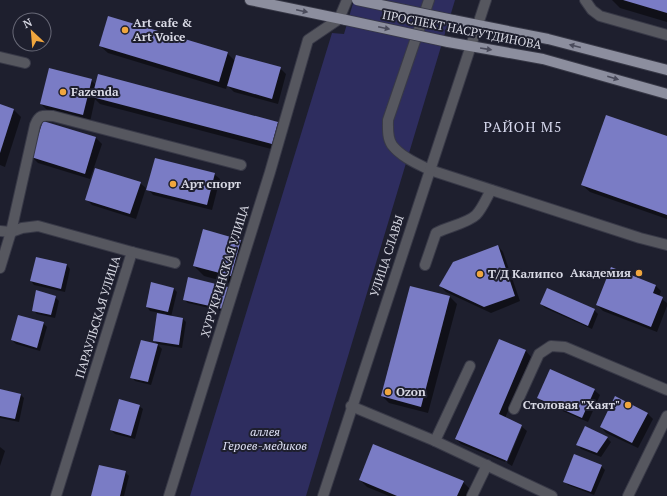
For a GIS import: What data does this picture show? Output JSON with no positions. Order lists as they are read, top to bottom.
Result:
{
  "streets": {
    "main road": ["ПРОСПЕКТ НАСРУТДИНОВА"],
    "street": ["УЛИЦА СЛАВЫ", "ХУРУКРИНСКАЯ УЛИЦА", "ПАРАУЛЬСКАЯ УЛИЦА"]
  },
  "crossings": [
    ["ПРОСПЕКТ НАСРУТДИНОВА", "УЛИЦА СЛАВЫ"],
    ["ПРОСПЕКТ НАСРУТДИНОВА", "ХУРУКРИНСКАЯ УЛИЦА"]
  ],
  "districts": ["РАЙОН М5"],
  "parks": ["аллея Героев-медиков"],
  "places": [
    "Art cafe & Art Voice",
    "Fazenda",
    "Арт спорт",
    "Академия",
    "Т/Д Калипсо",
    "Ozon",
    "Столовая \"Хаят\""
  ],
  "north": "top left"
}
